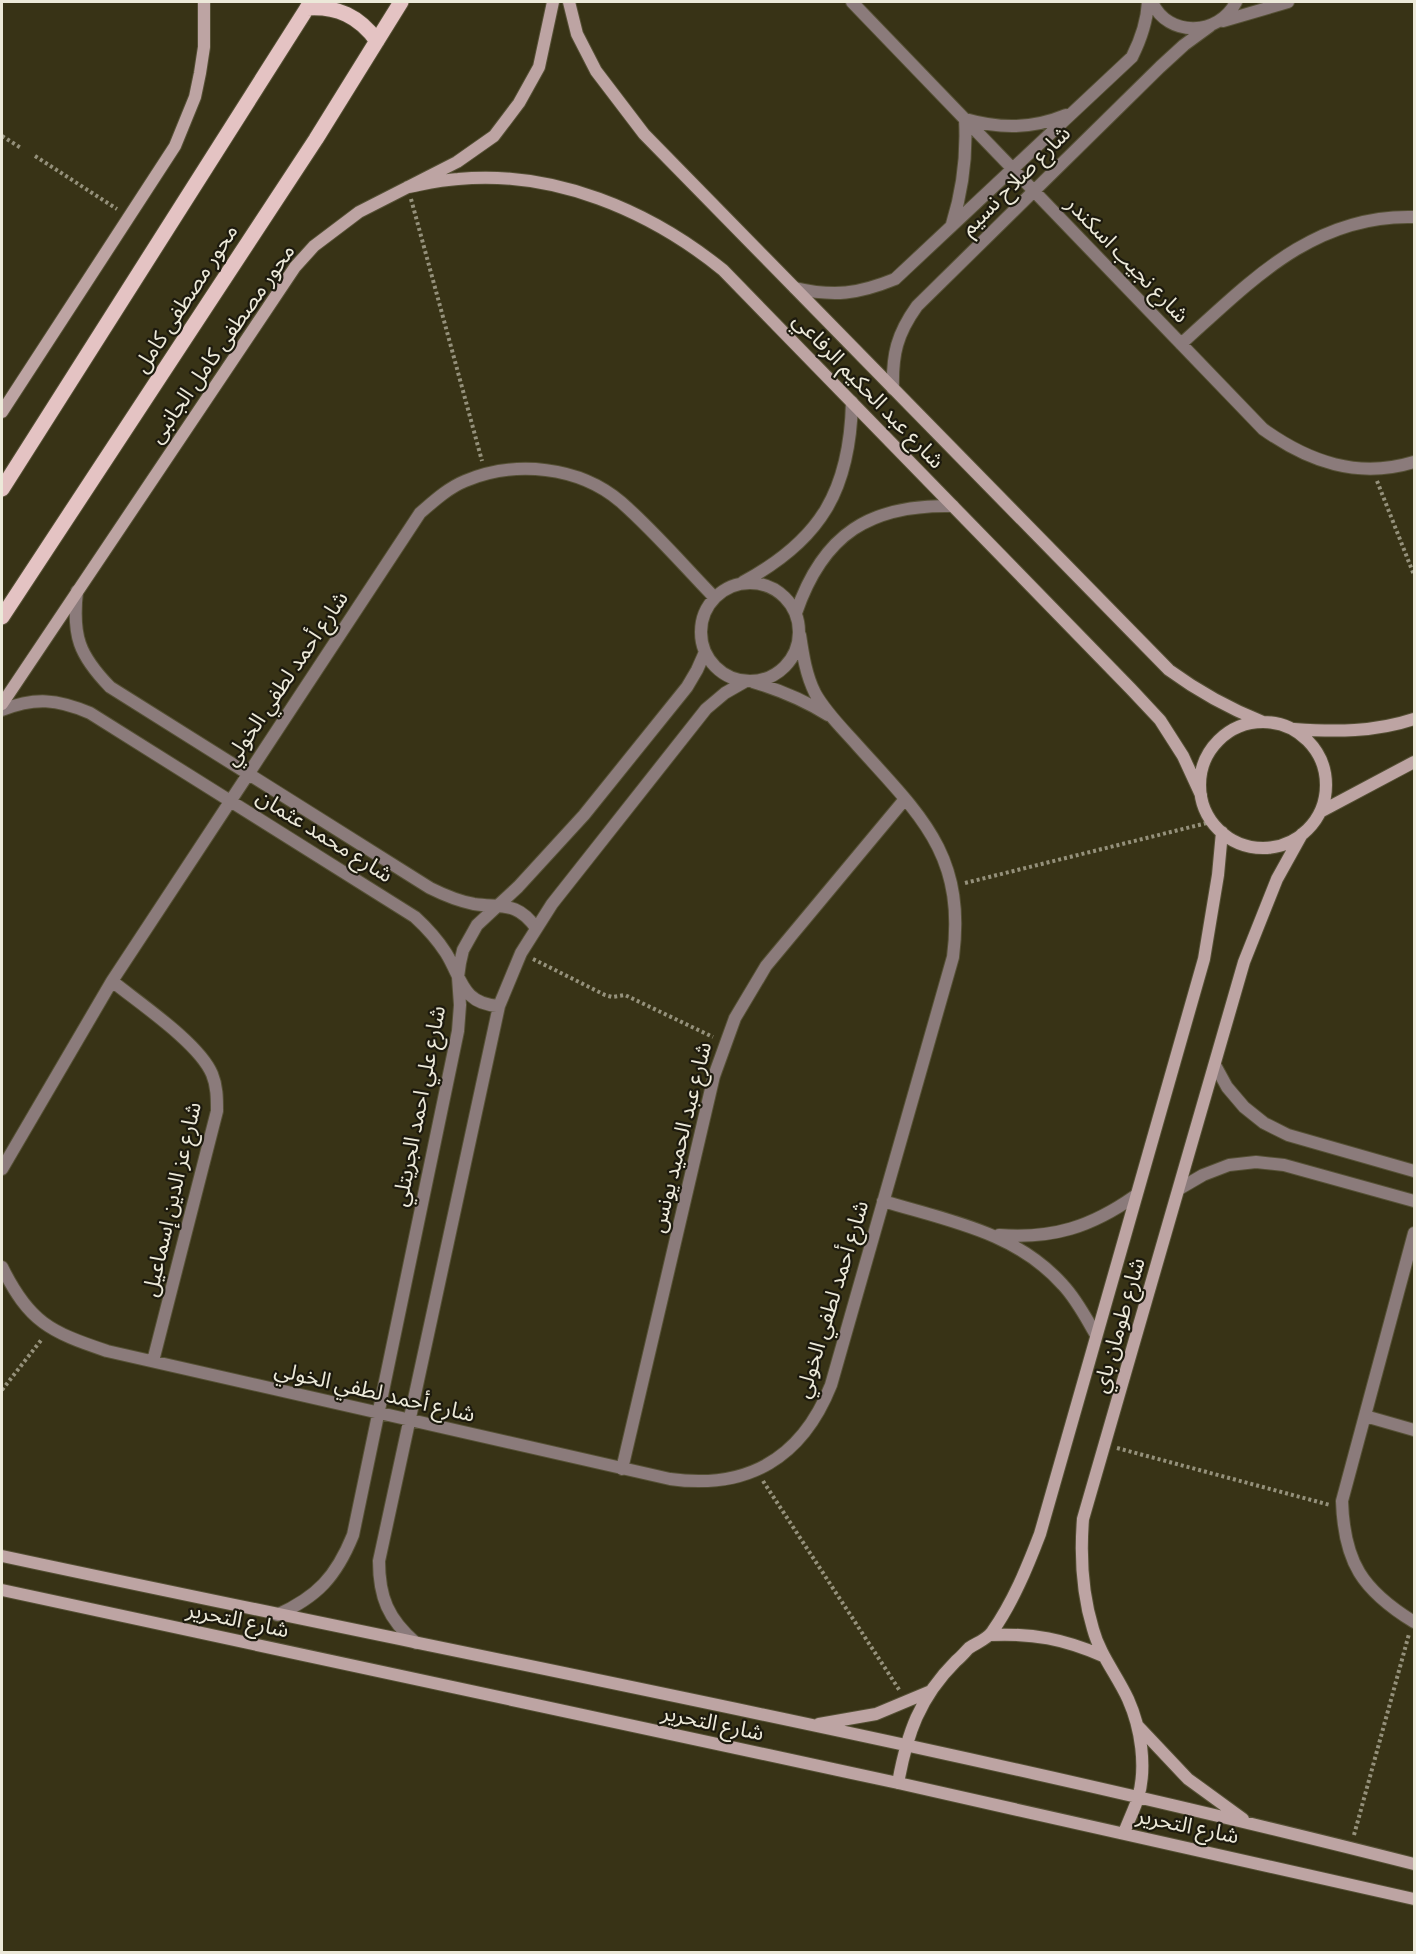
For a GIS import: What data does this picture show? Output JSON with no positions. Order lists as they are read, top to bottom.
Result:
{
  "streets": {
    "main road": ["محور مصطفى كامل"],
    "street": [
      "شارع صلاح نسيم",
      "شارع نجيب اسكندر",
      "محور مصطفى كامل الجانبى",
      "شارع عبد الحكيم الرفاعي",
      "شارع أحمد لطفي الخولي",
      "شارع محمد عثمان",
      "شارع علي احمد الجريتلي",
      "شارع عبد الحميد يونس",
      "شارع عز الدين إسماعيل",
      "شارع طومان باي",
      "شارع التحرير"
    ]
  },
  "crossings": [
    ["شارع صلاح نسيم", "شارع نجيب اسكندر"],
    ["شارع صلاح نسيم", "شارع عبد الحكيم الرفاعي"],
    ["محور مصطفى كامل الجانبى", "شارع عبد الحكيم الرفاعي"],
    ["محور مصطفى كامل الجانبى", "شارع محمد عثمان"],
    ["شارع عبد الحكيم الرفاعي", "شارع طومان باي"],
    ["شارع أحمد لطفي الخولي", "شارع محمد عثمان"],
    ["شارع أحمد لطفي الخولي", "شارع علي احمد الجريتلي"],
    ["شارع أحمد لطفي الخولي", "شارع عبد الحميد يونس"],
    ["شارع أحمد لطفي الخولي", "شارع عز الدين إسماعيل"],
    ["شارع محمد عثمان", "شارع علي احمد الجريتلي"],
    ["شارع علي احمد الجريتلي", "شارع التحرير"],
    ["شارع طومان باي", "شارع التحرير"]
  ]
}
